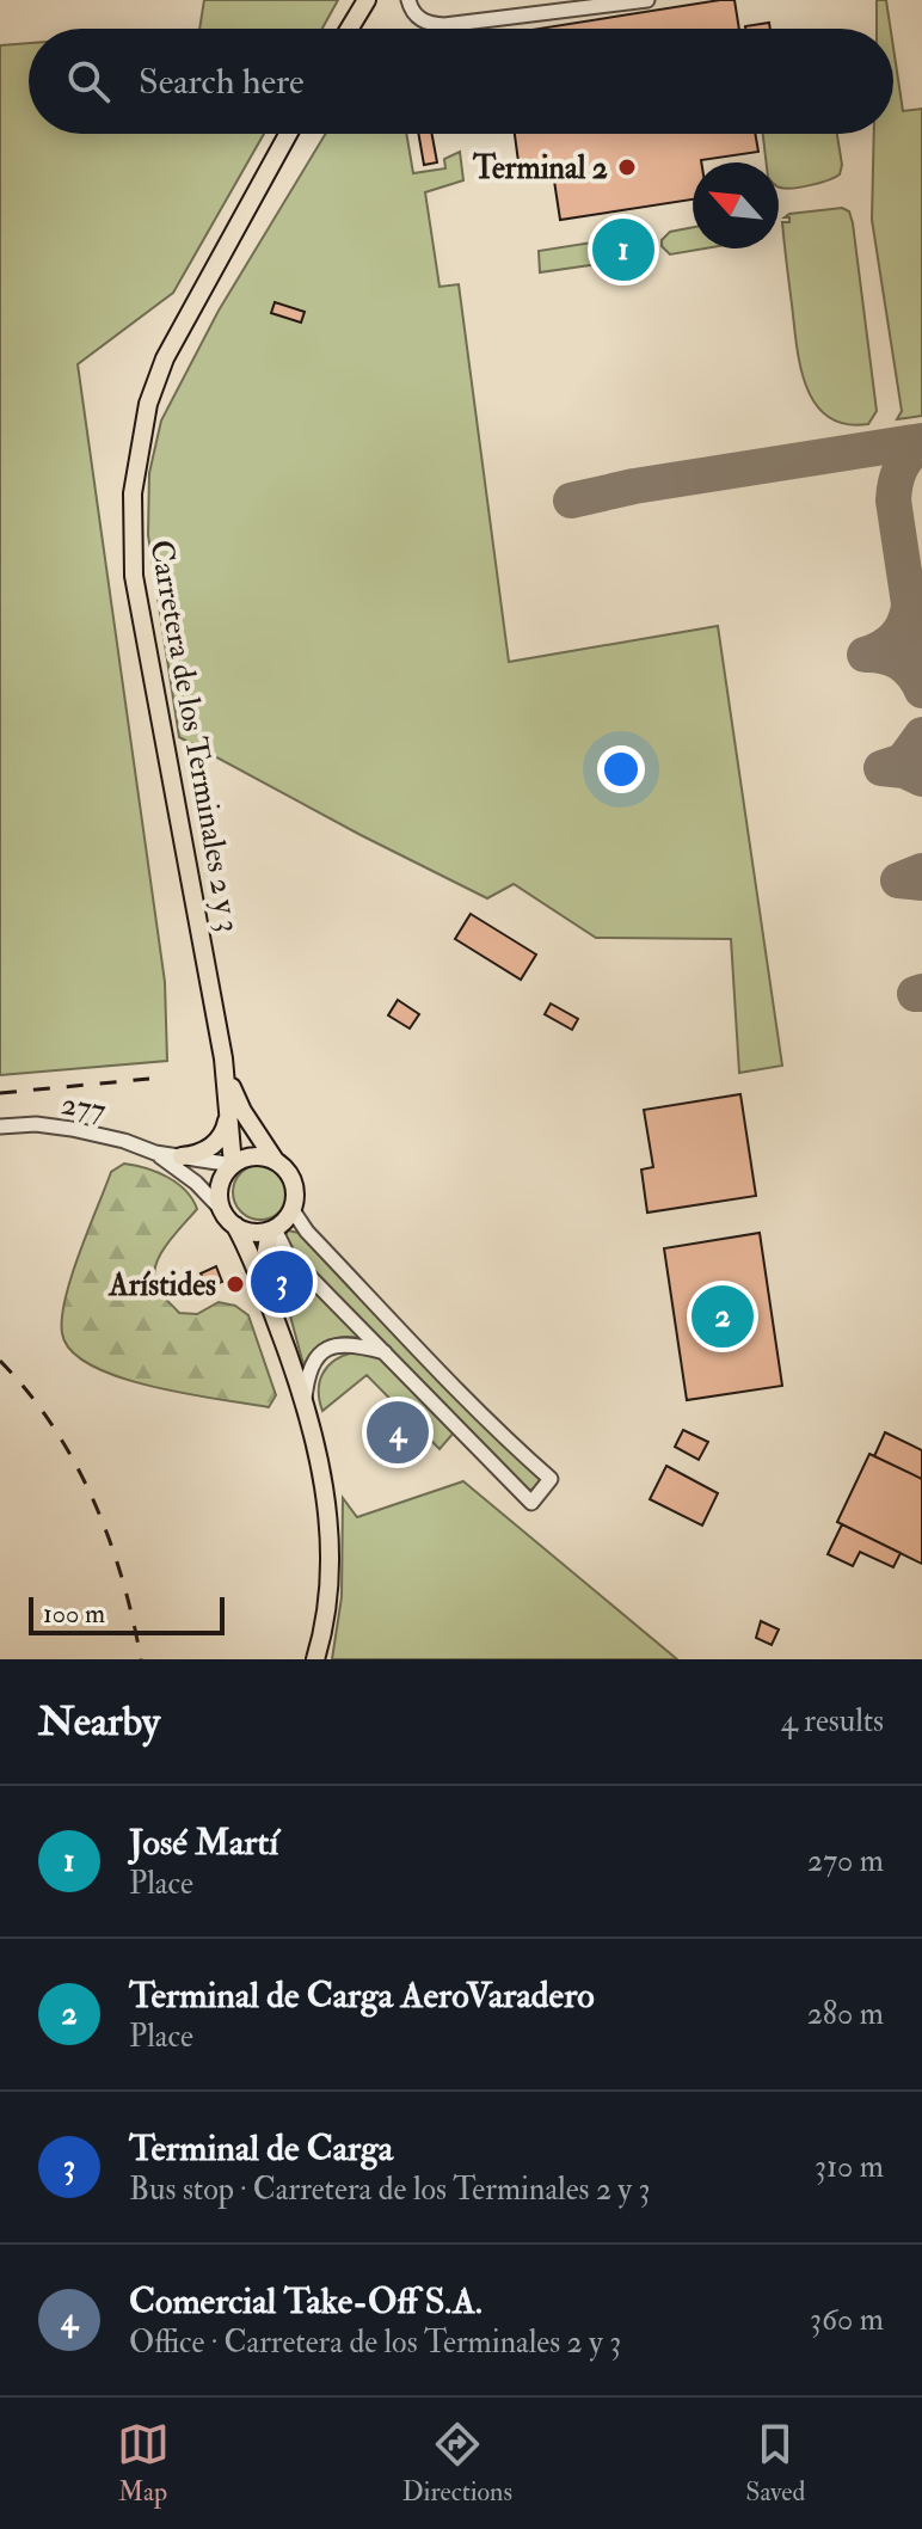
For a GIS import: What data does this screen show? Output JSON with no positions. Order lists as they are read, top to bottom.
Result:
{
  "streets": {
    "main road": ["Carretera de los Terminales 2 y 3"],
    "street": ["277"]
  },
  "crossings": [
    ["Carretera de los Terminales 2 y 3", "277"]
  ],
  "places": ["Terminal 2", "Arístides"],
  "scale_bar": "100 m",
  "north": "top left",
  "page": {
    "search": "Search here",
    "pins": [
      "1",
      "3",
      "2",
      "4"
    ],
    "scale": "100 m",
    "heading": ["Nearby", "4 results"],
    "list": [
      {
        "mark": "1",
        "name": "José Martí",
        "note": "Place",
        "value": "270 m"
      },
      {
        "mark": "2",
        "name": "Terminal de Carga AeroVaradero",
        "note": "Place",
        "value": "280 m"
      },
      {
        "mark": "3",
        "name": "Terminal de Carga",
        "note": "Bus stop · Carretera de los Terminales 2 y 3",
        "value": "310 m"
      },
      {
        "mark": "4",
        "name": "Comercial Take-Off S.A.",
        "note": "Office · Carretera de los Terminales 2 y 3",
        "value": "360 m"
      }
    ],
    "nav": ["Map", "Directions", "Saved"]
  }
}
